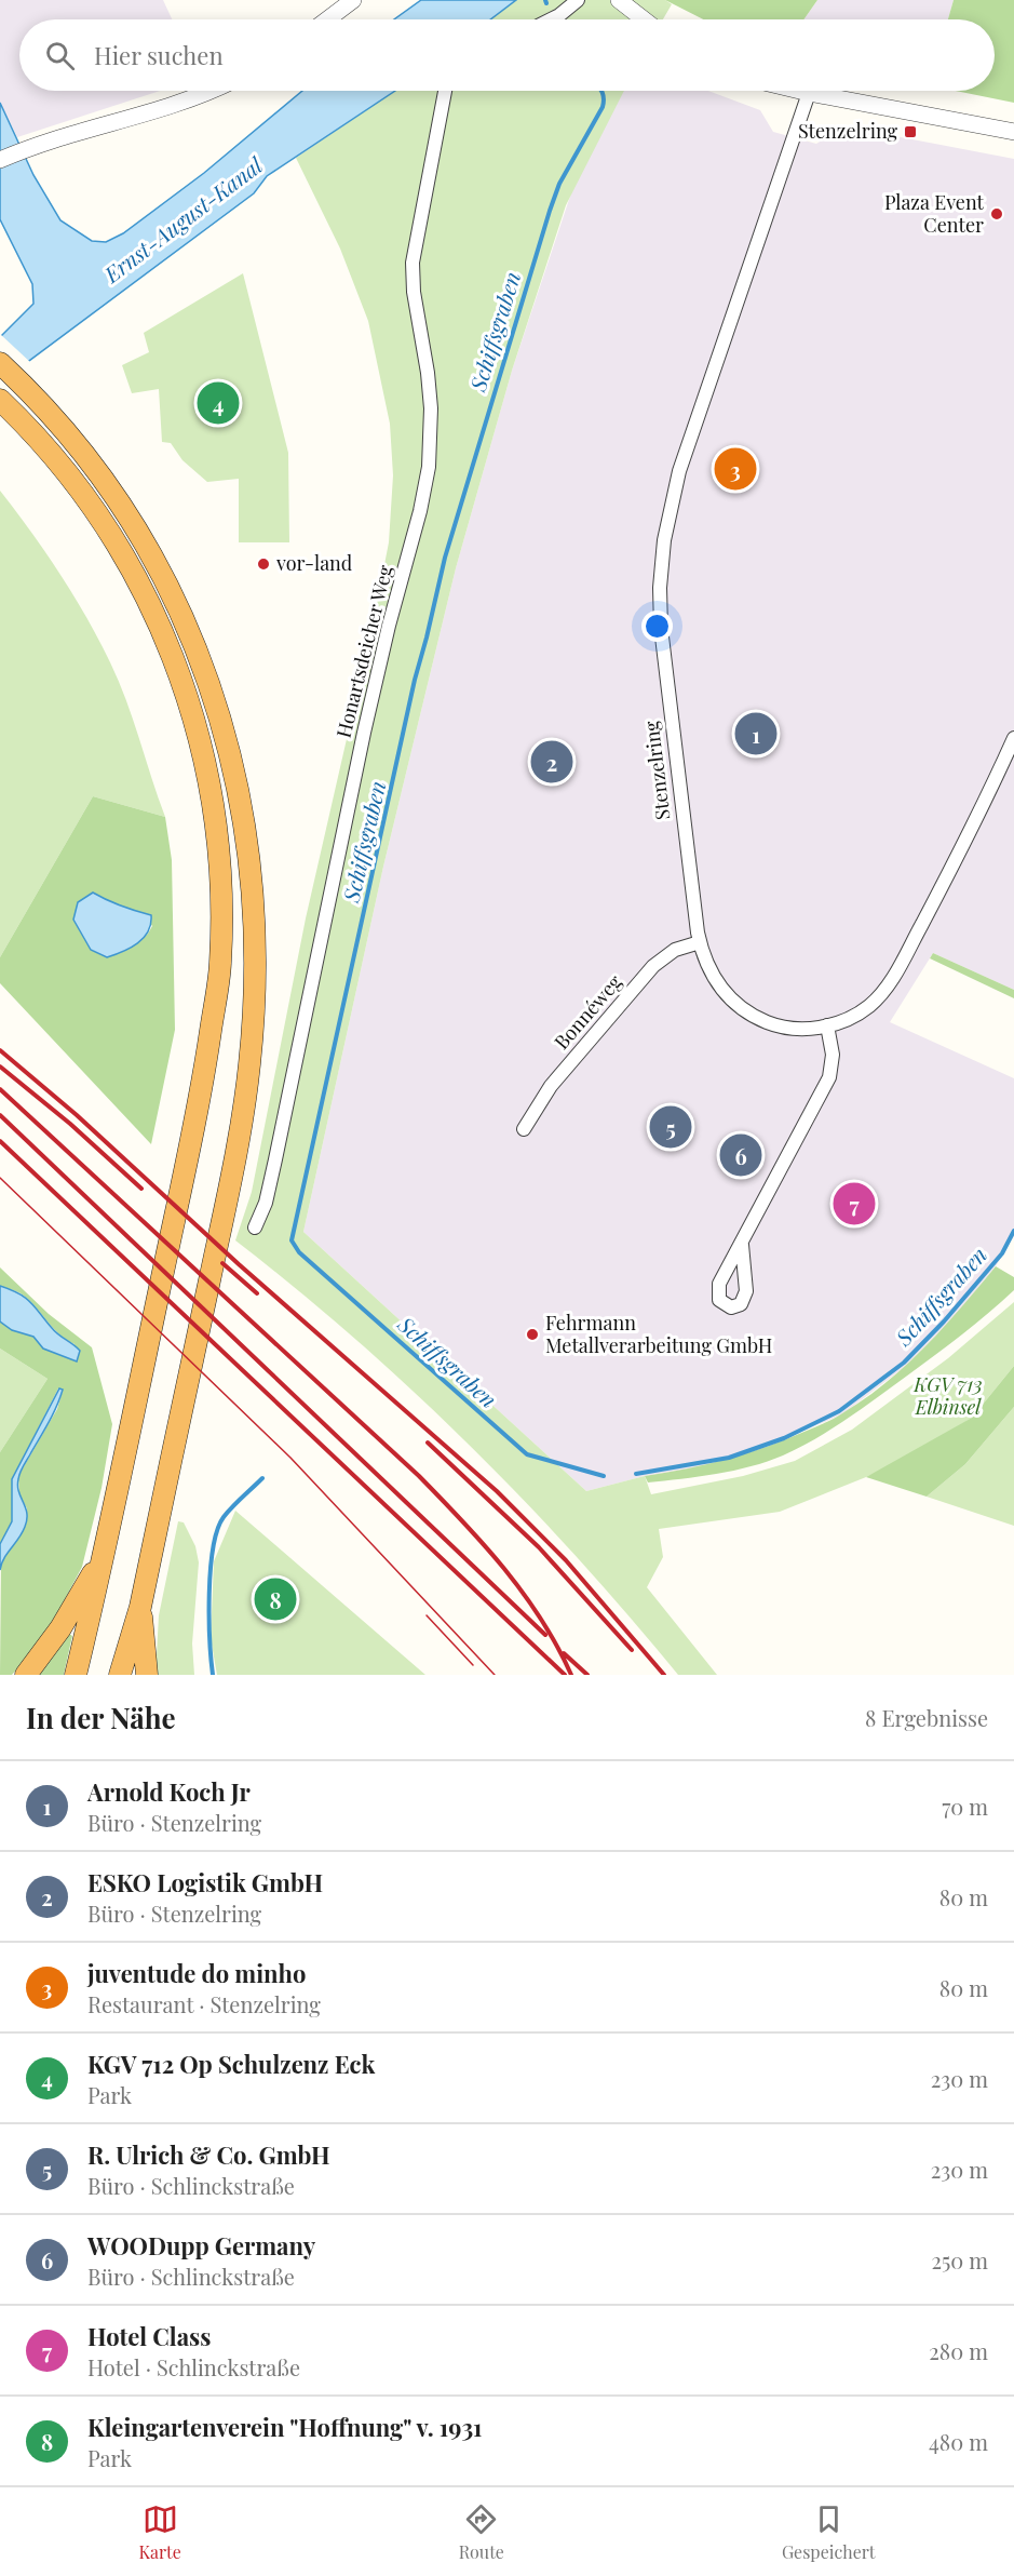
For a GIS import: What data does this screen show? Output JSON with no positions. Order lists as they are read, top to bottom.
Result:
{
  "streets": {
    "street": ["Honartsdeicher Weg", "Stenzelring", "Bonnéweg"]
  },
  "crossings": [
    ["Stenzelring", "Bonnéweg"]
  ],
  "water": ["Ernst-August-Kanal", "Schiffsgraben"],
  "parks": ["KGV 713 Elbinsel"],
  "places": {
    "transit": ["Stenzelring"],
    "other": ["Plaza Event Center", "vor-land", "Fehrmann Metallverarbeitung GmbH"]
  },
  "page": {
    "search": "Hier suchen",
    "pins": [
      "4",
      "3",
      "1",
      "2",
      "5",
      "6",
      "7",
      "8"
    ],
    "heading": ["In der Nähe", "8 Ergebnisse"],
    "list": [
      {
        "mark": "1",
        "name": "Arnold Koch Jr",
        "note": "Büro · Stenzelring",
        "value": "70 m"
      },
      {
        "mark": "2",
        "name": "ESKO Logistik GmbH",
        "note": "Büro · Stenzelring",
        "value": "80 m"
      },
      {
        "mark": "3",
        "name": "juventude do minho",
        "note": "Restaurant · Stenzelring",
        "value": "80 m"
      },
      {
        "mark": "4",
        "name": "KGV 712 Op Schulzenz Eck",
        "note": "Park",
        "value": "230 m"
      },
      {
        "mark": "5",
        "name": "R. Ulrich & Co. GmbH",
        "note": "Büro · Schlinckstraße",
        "value": "230 m"
      },
      {
        "mark": "6",
        "name": "WOODupp Germany",
        "note": "Büro · Schlinckstraße",
        "value": "250 m"
      },
      {
        "mark": "7",
        "name": "Hotel Class",
        "note": "Hotel · Schlinckstraße",
        "value": "280 m"
      },
      {
        "mark": "8",
        "name": "Kleingartenverein \"Hoffnung\" v. 1931",
        "note": "Park",
        "value": "480 m"
      }
    ],
    "nav": ["Karte", "Route", "Gespeichert"]
  }
}
